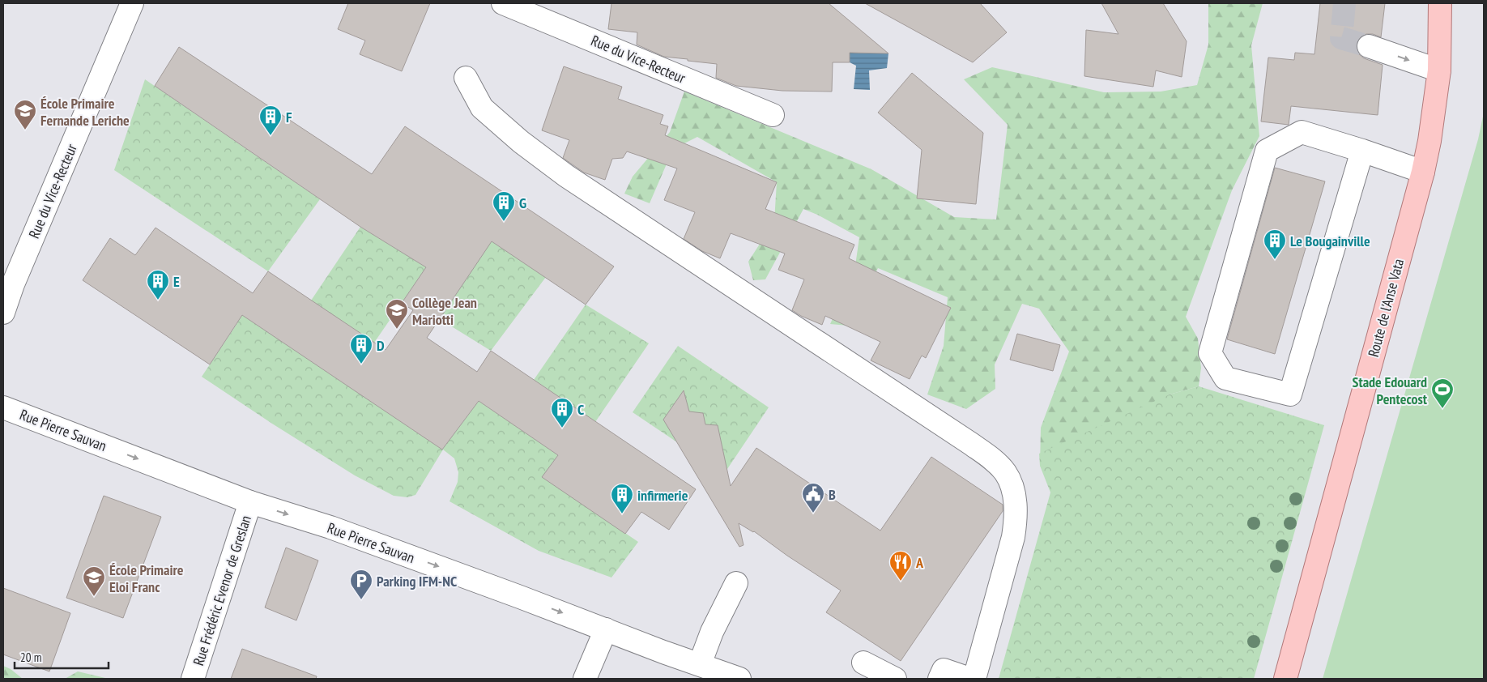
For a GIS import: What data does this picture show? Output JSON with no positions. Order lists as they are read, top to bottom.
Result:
{
  "streets": {
    "main road": ["Route de l'Anse Vata"],
    "street": ["Rue du Vice-Recteur", "Rue Pierre Sauvan", "Rue Frédéric Evenor de Greslan"]
  },
  "crossings": [
    ["Rue Pierre Sauvan", "Rue Frédéric Evenor de Greslan"]
  ],
  "one_way": ["Rue Pierre Sauvan"],
  "places": {
    "school or university": ["École Primaire Fernande Leriche", "Collège Jean Mariotti", "École Primaire Eloi Franc"],
    "building": [
      "F",
      "G",
      "Le Bougainville",
      "E",
      "D",
      "C",
      "infirmerie"
    ],
    "sports": ["Stade Edouard Pentecost"],
    "public building": ["B"],
    "restaurant": ["A"],
    "parking": ["Parking IFM-NC"]
  },
  "scale_bar": "20 m"
}
